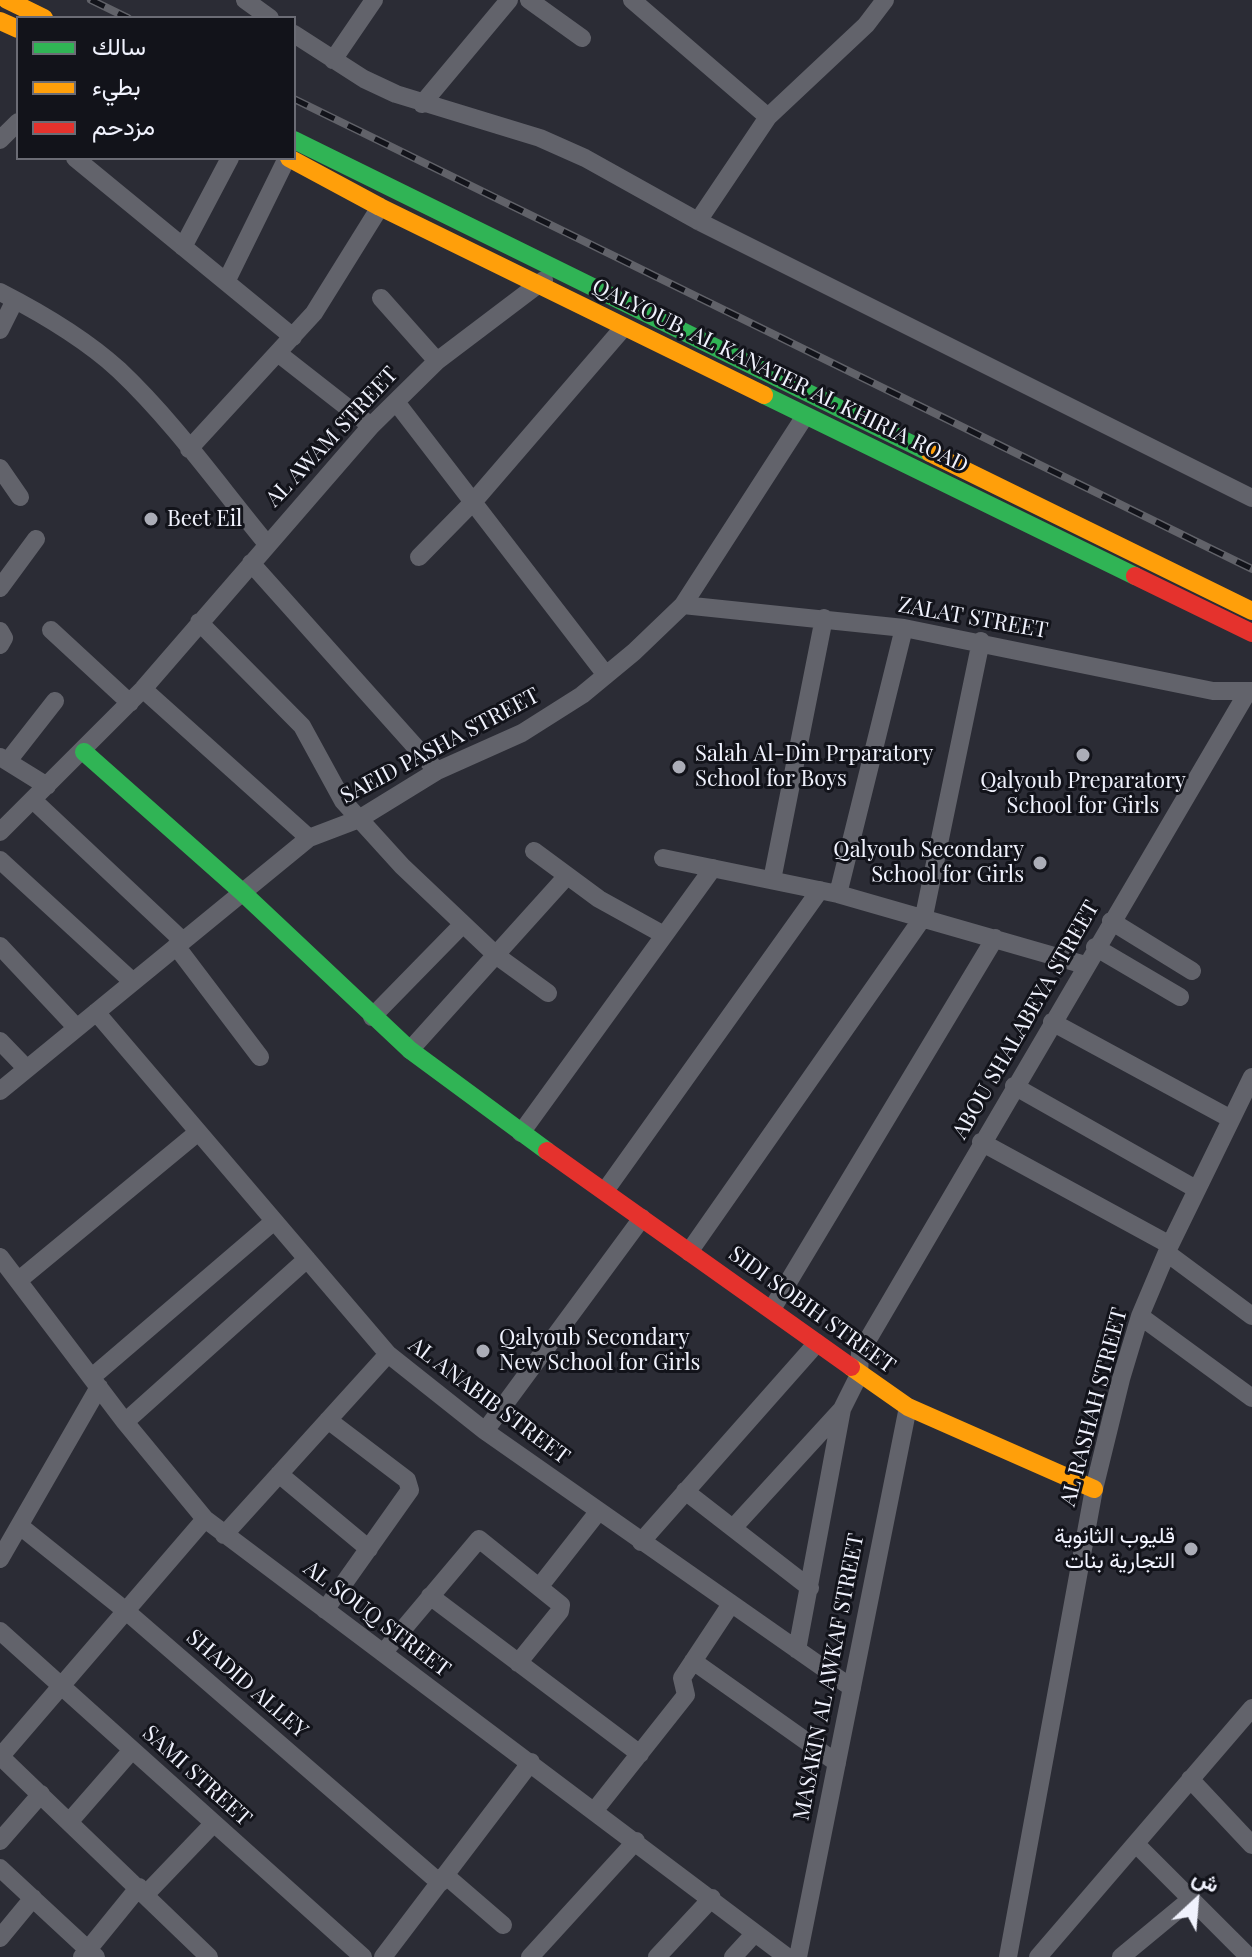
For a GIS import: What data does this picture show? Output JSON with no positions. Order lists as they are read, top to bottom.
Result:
{
  "streets": {
    "main road": ["QALYOUB, AL KANATER AL KHIRIA ROAD", "SIDI SOBIH STREET"],
    "street": [
      "AL AWAM STREET",
      "ZALAT STREET",
      "SAEID PASHA STREET",
      "ABOU SHALABEYA STREET",
      "AL ANABIB STREET",
      "AL RASHAH STREET",
      "AL SOUQ STREET",
      "MASAKIN AL AWKAF STREET",
      "SHADID ALLEY",
      "SAMI STREET"
    ]
  },
  "crossings": [
    ["QALYOUB, AL KANATER AL KHIRIA ROAD", "AL AWAM STREET"],
    ["QALYOUB, AL KANATER AL KHIRIA ROAD", "SAEID PASHA STREET"],
    ["AL AWAM STREET", "SIDI SOBIH STREET"],
    ["ZALAT STREET", "SAEID PASHA STREET"],
    ["ZALAT STREET", "ABOU SHALABEYA STREET"],
    ["SAEID PASHA STREET", "SIDI SOBIH STREET"],
    ["SAEID PASHA STREET", "AL ANABIB STREET"],
    ["ABOU SHALABEYA STREET", "SIDI SOBIH STREET"],
    ["SIDI SOBIH STREET", "AL RASHAH STREET"],
    ["SIDI SOBIH STREET", "MASAKIN AL AWKAF STREET"],
    ["AL ANABIB STREET", "MASAKIN AL AWKAF STREET"]
  ],
  "places": [
    "Beet Eil",
    "Qalyoub Preparatory School for Girls",
    "Salah Al-Din Prparatory School for Boys",
    "Qalyoub Secondary School for Girls",
    "Qalyoub Secondary New School for Girls",
    "قليوب الثانوية التجارية بنات"
  ],
  "legend": ["سالك", "بطيء", "مزدحم"],
  "north": "top right"
}
